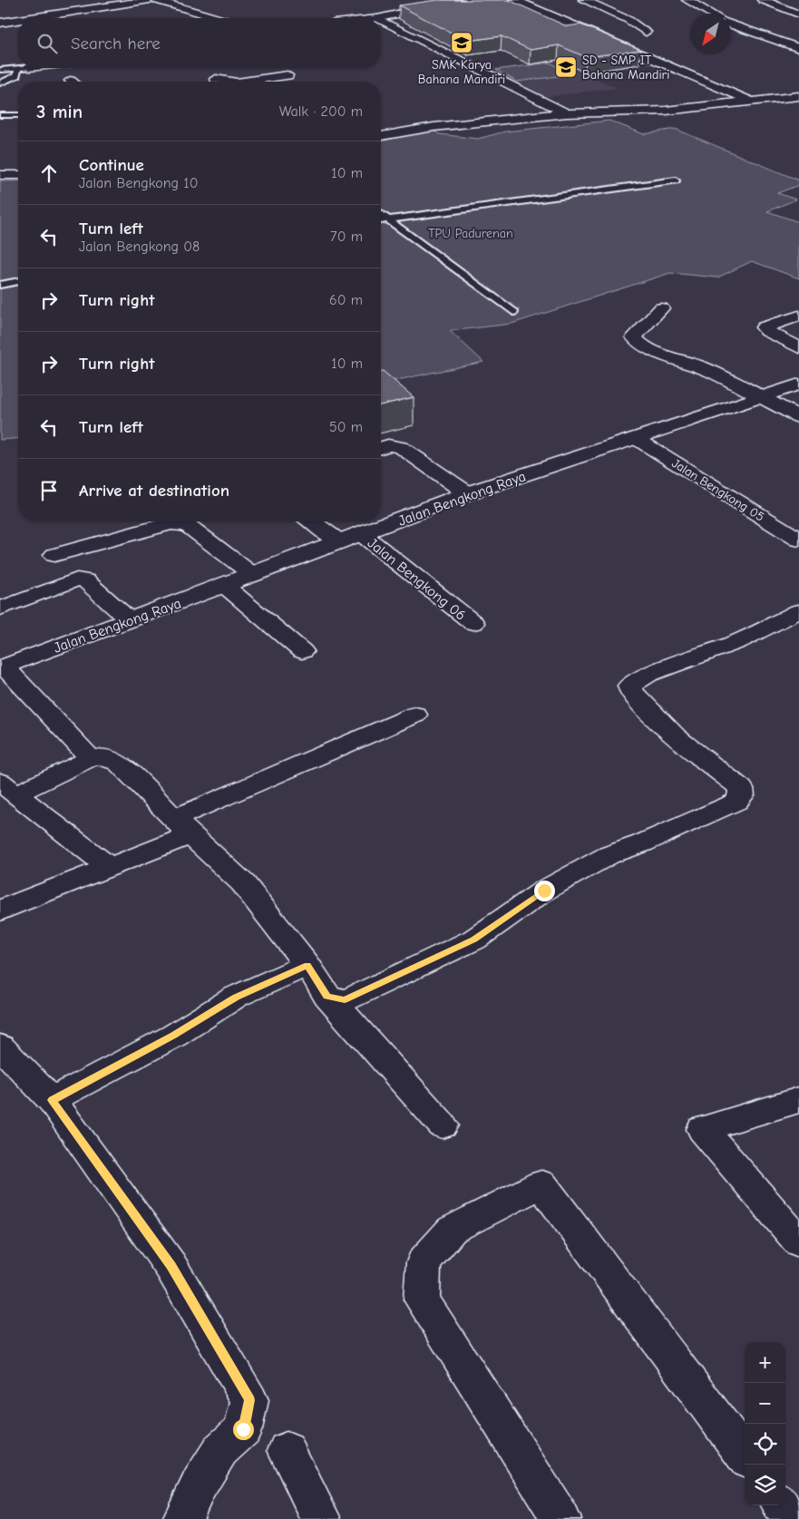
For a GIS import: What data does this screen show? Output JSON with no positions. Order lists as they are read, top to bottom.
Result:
{
  "streets": {
    "street": ["Jalan Bengkong 05", "Jalan Bengkong Raya", "Jalan Bengkong 06"]
  },
  "crossings": [
    ["Jalan Bengkong 05", "Jalan Bengkong Raya"],
    ["Jalan Bengkong Raya", "Jalan Bengkong 06"]
  ],
  "parks": ["TPU Padurenan"],
  "places": {
    "school or university": ["SMK Karya Bahana Mandiri", "SD - SMP IT Bahana Mandiri"]
  },
  "north": "bottom left",
  "page": {
    "search": "Search here",
    "heading": ["3 min", "Walk · 200 m"],
    "list": [
      ["Continue", "Jalan Bengkong 10", "10 m"],
      ["Turn left", "Jalan Bengkong 08", "70 m"],
      ["Turn right", "60 m"],
      ["Turn right", "10 m"],
      ["Turn left", "50 m"],
      "Arrive at destination"
    ],
    "map_buttons": ["+", "−"]
  }
}
